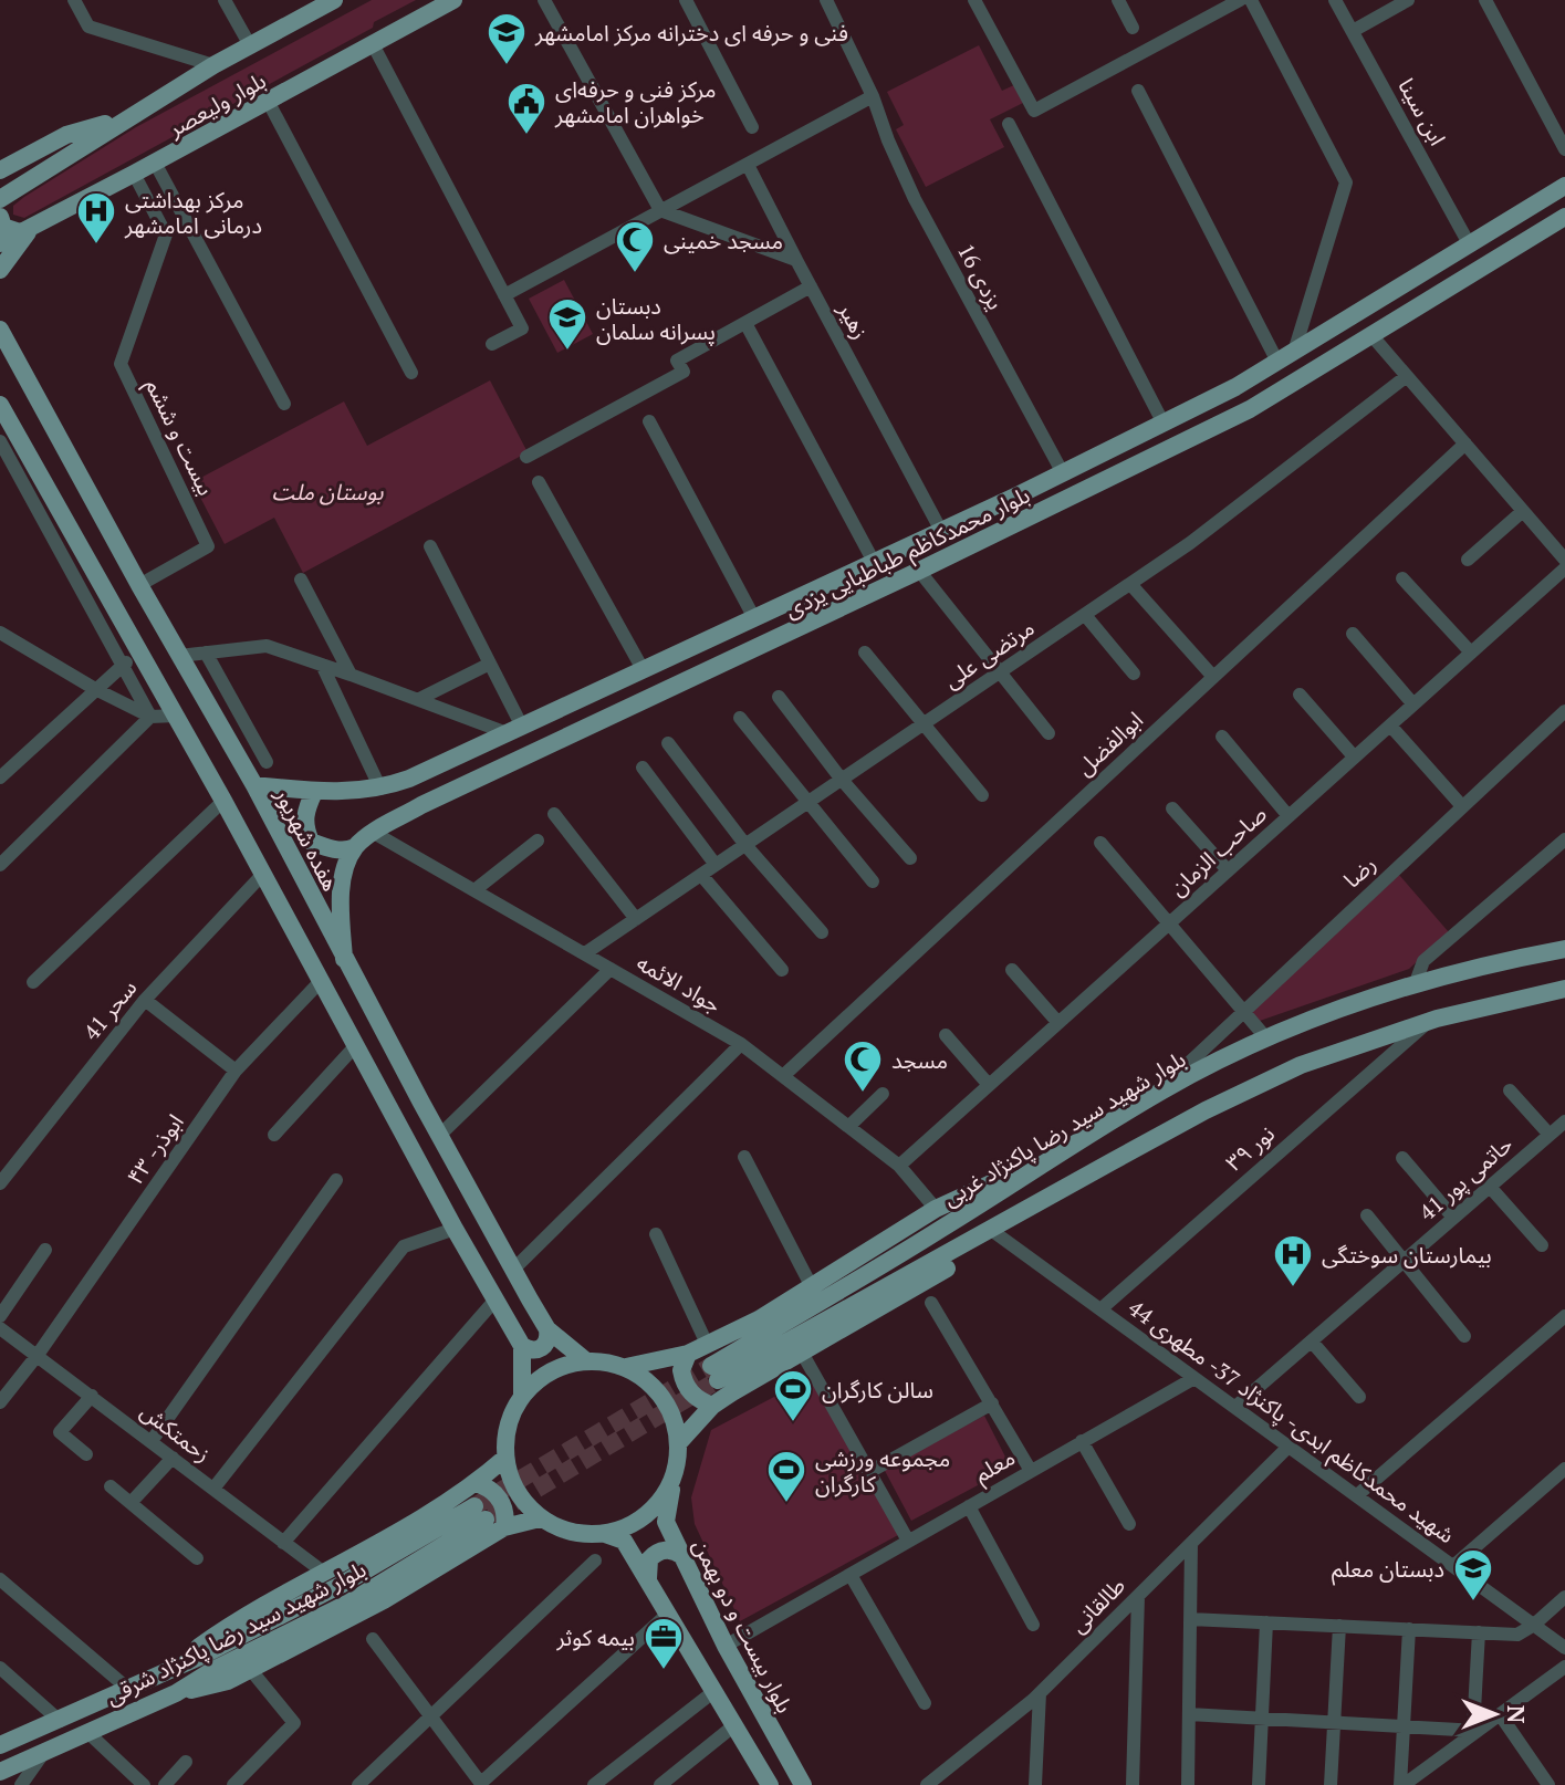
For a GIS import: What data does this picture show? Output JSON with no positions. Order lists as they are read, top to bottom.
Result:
{
  "streets": {
    "main road": [
      "بلوار ولیعصر",
      "بلوار محمدکاظم طباطبایی یزدی",
      "هفده شهریور",
      "بلوار شهید سید رضا پاکنژاد غربی",
      "بلوار بیست و دو بهمن",
      "بلوار شهید سید رضا پاکنژاد شرقی"
    ],
    "street": [
      "ابن سینا",
      "یزدی 16",
      "زهیر",
      "بیست و ششم",
      "مرتضی علی",
      "ابوالفضل",
      "صاحب الزمان",
      "رضا",
      "جواد الائمه",
      "سحر 41",
      "نور ۳۹",
      "ابوذر- ۴۳",
      "حاتمی پور 41",
      "شهید محمدکاظم ابدی- پاکنژاد 37- مطهری 44",
      "زحمتکش",
      "معلم",
      "طالقانی"
    ]
  },
  "crossings": [
    ["ابن سینا", "بلوار محمدکاظم طباطبایی یزدی"],
    ["یزدی 16", "بلوار محمدکاظم طباطبایی یزدی"],
    ["زهیر", "بلوار محمدکاظم طباطبایی یزدی"],
    ["بیست و ششم", "هفده شهریور"],
    ["بلوار محمدکاظم طباطبایی یزدی", "هفده شهریور"],
    ["بلوار محمدکاظم طباطبایی یزدی", "جواد الائمه"],
    ["مرتضی علی", "جواد الائمه"],
    ["ابوالفضل", "جواد الائمه"],
    ["هفده شهریور", "بلوار بیست و دو بهمن"],
    ["صاحب الزمان", "جواد الائمه"],
    ["بلوار شهید سید رضا پاکنژاد غربی", "شهید محمدکاظم ابدی- پاکنژاد 37- مطهری 44"],
    ["نور ۳۹", "شهید محمدکاظم ابدی- پاکنژاد 37- مطهری 44"],
    ["ابوذر- ۴۳", "زحمتکش"],
    ["حاتمی پور 41", "شهید محمدکاظم ابدی- پاکنژاد 37- مطهری 44"],
    ["شهید محمدکاظم ابدی- پاکنژاد 37- مطهری 44", "معلم"],
    ["شهید محمدکاظم ابدی- پاکنژاد 37- مطهری 44", "طالقانی"],
    ["معلم", "بلوار بیست و دو بهمن"]
  ],
  "parks": ["بوستان ملت"],
  "places": {
    "school or university": ["فنی و حرفه ای دخترانه مرکز امامشهر", "دبستان پسرانه سلمان", "دبستان معلم"],
    "public building": ["مرکز فنی و حرفه‌ای خواهران امامشهر"],
    "hospital": ["مرکز بهداشتی درمانی امامشهر", "بیمارستان سوختگی"],
    "mosque": ["مسجد خمینی", "مسجد"],
    "sports": ["سالن کارگران", "مجموعه ورزشی کارگران"],
    "office": ["بیمه کوثر"]
  },
  "north": "right"
}
